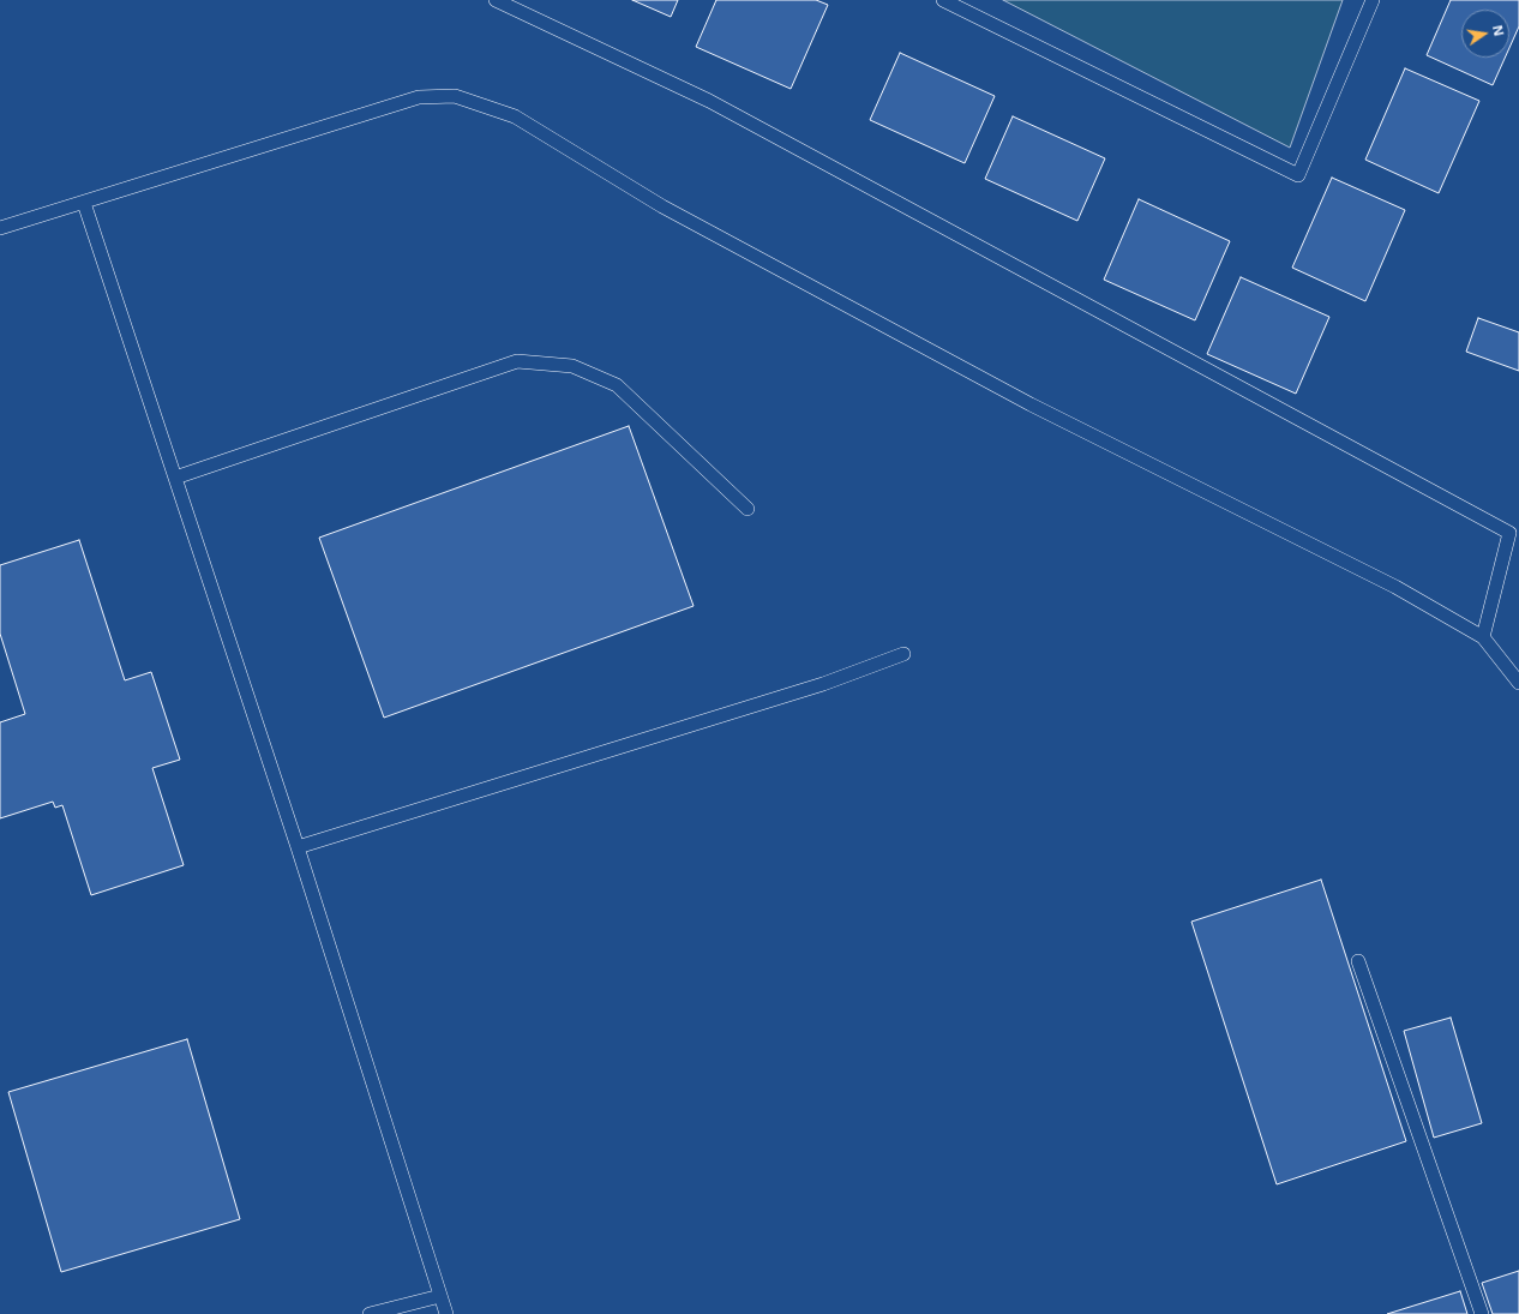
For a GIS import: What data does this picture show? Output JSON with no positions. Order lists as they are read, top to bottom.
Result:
{
  "north": "right"
}
